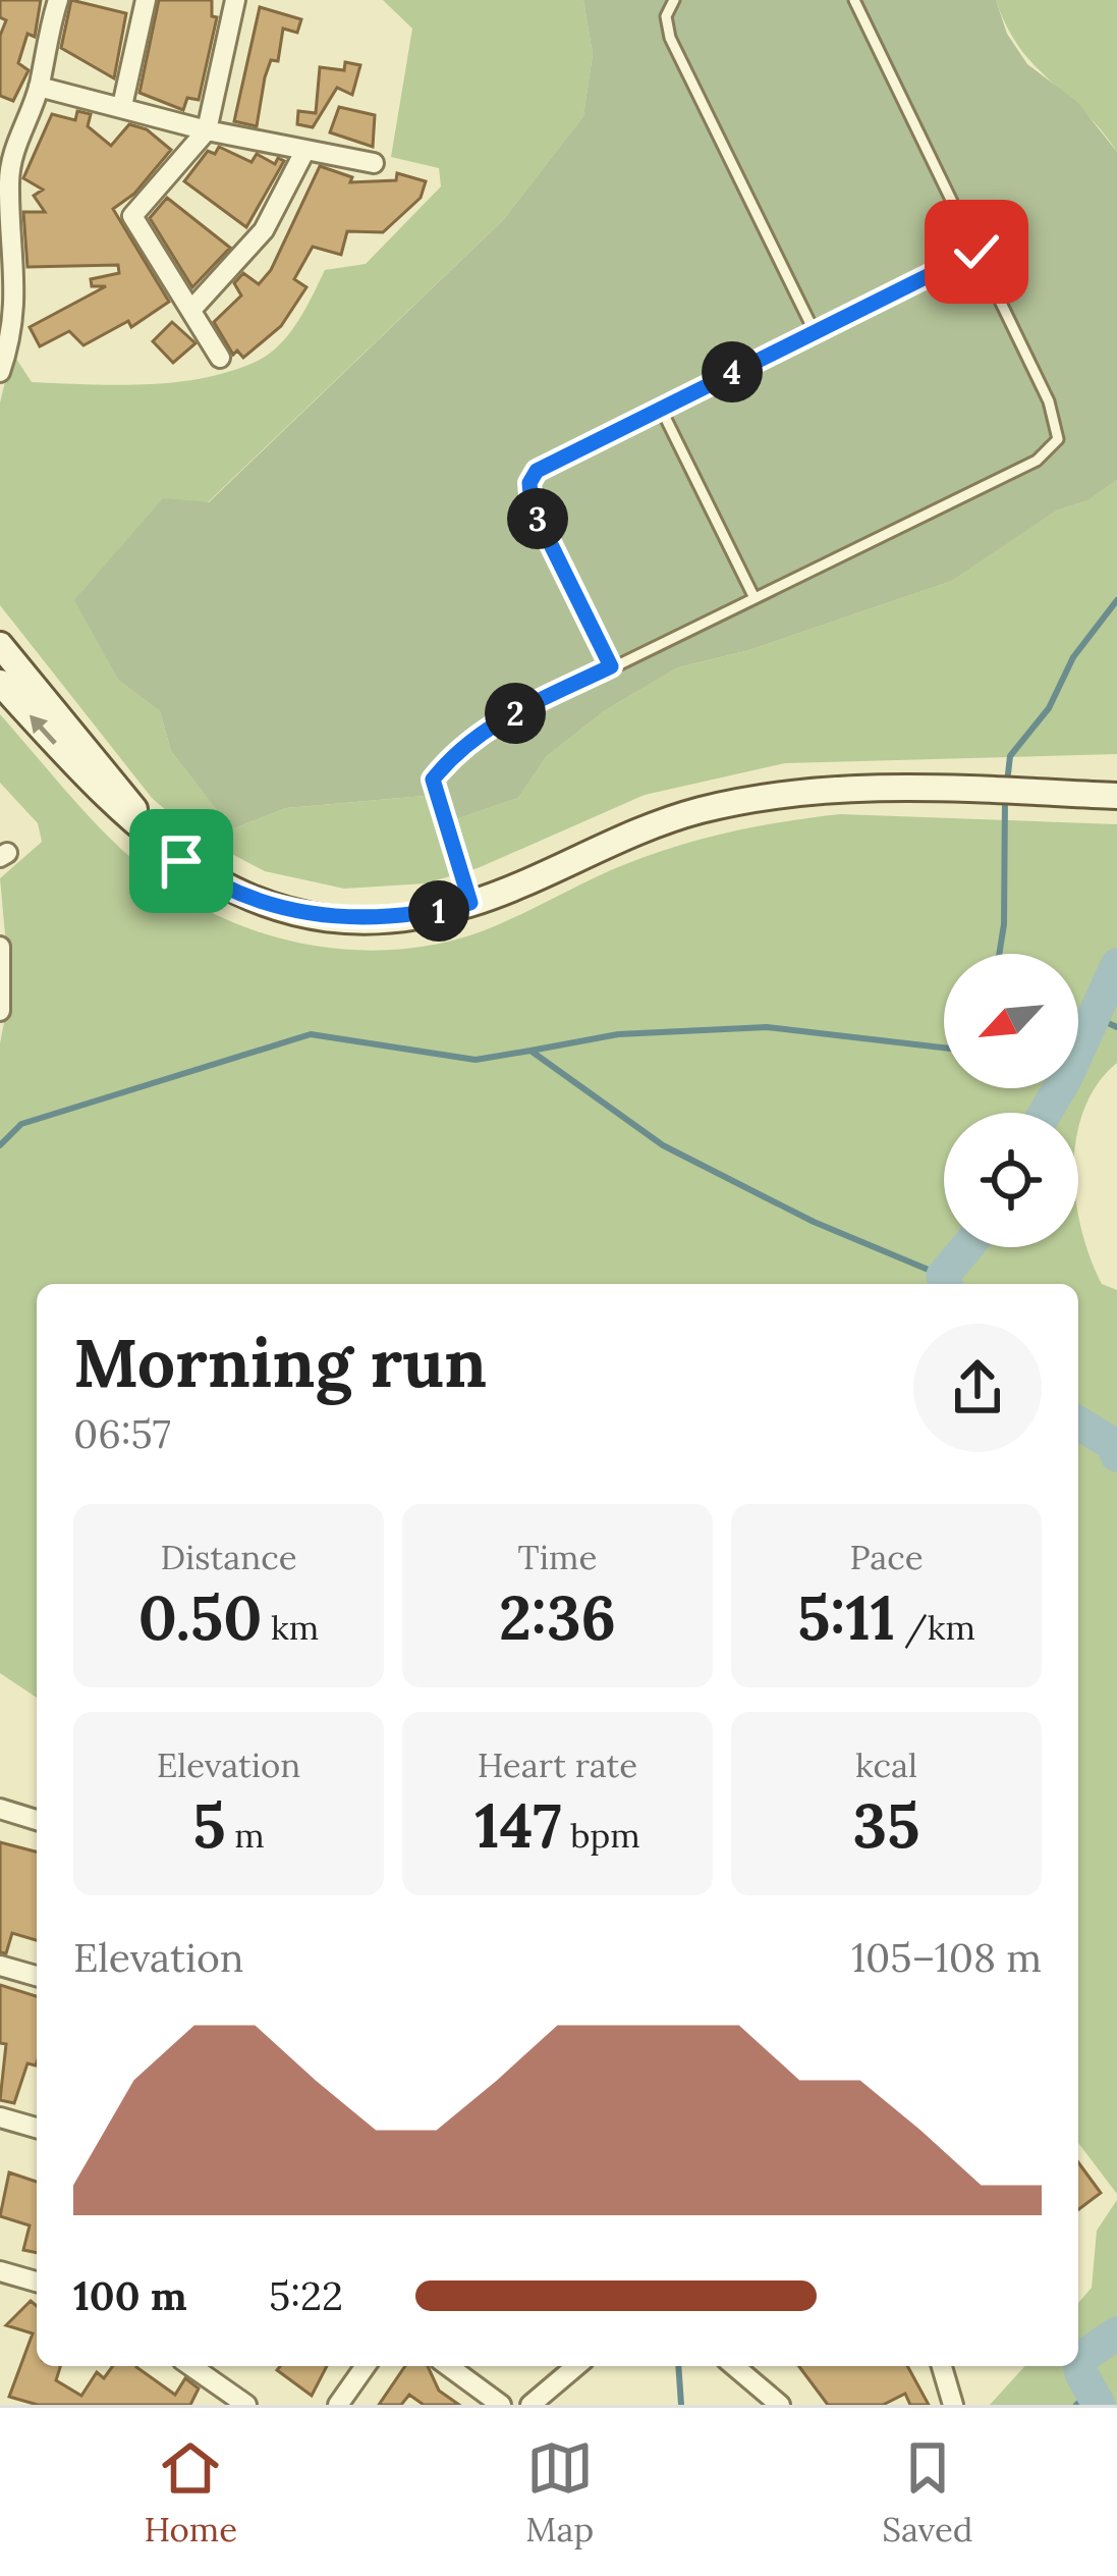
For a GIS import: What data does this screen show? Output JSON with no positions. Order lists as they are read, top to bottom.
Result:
{
  "north": "bottom left",
  "page": {
    "pins": [
      "4",
      "3",
      "2",
      "1"
    ],
    "heading": ["Morning run", "06:57"],
    "stats": [
      ["Distance", "0.50 km"],
      ["Time", "2:36"],
      ["Pace", "5:11 /km"],
      ["Elevation", "5 m"],
      ["Heart rate", "147 bpm"],
      ["kcal", "35"]
    ],
    "chart": ["Elevation", "105–108 m"],
    "list": [
      {
        "name": "100 m",
        "note": "5:22"
      }
    ],
    "tabs": ["Home", "Map", "Saved"]
  }
}
